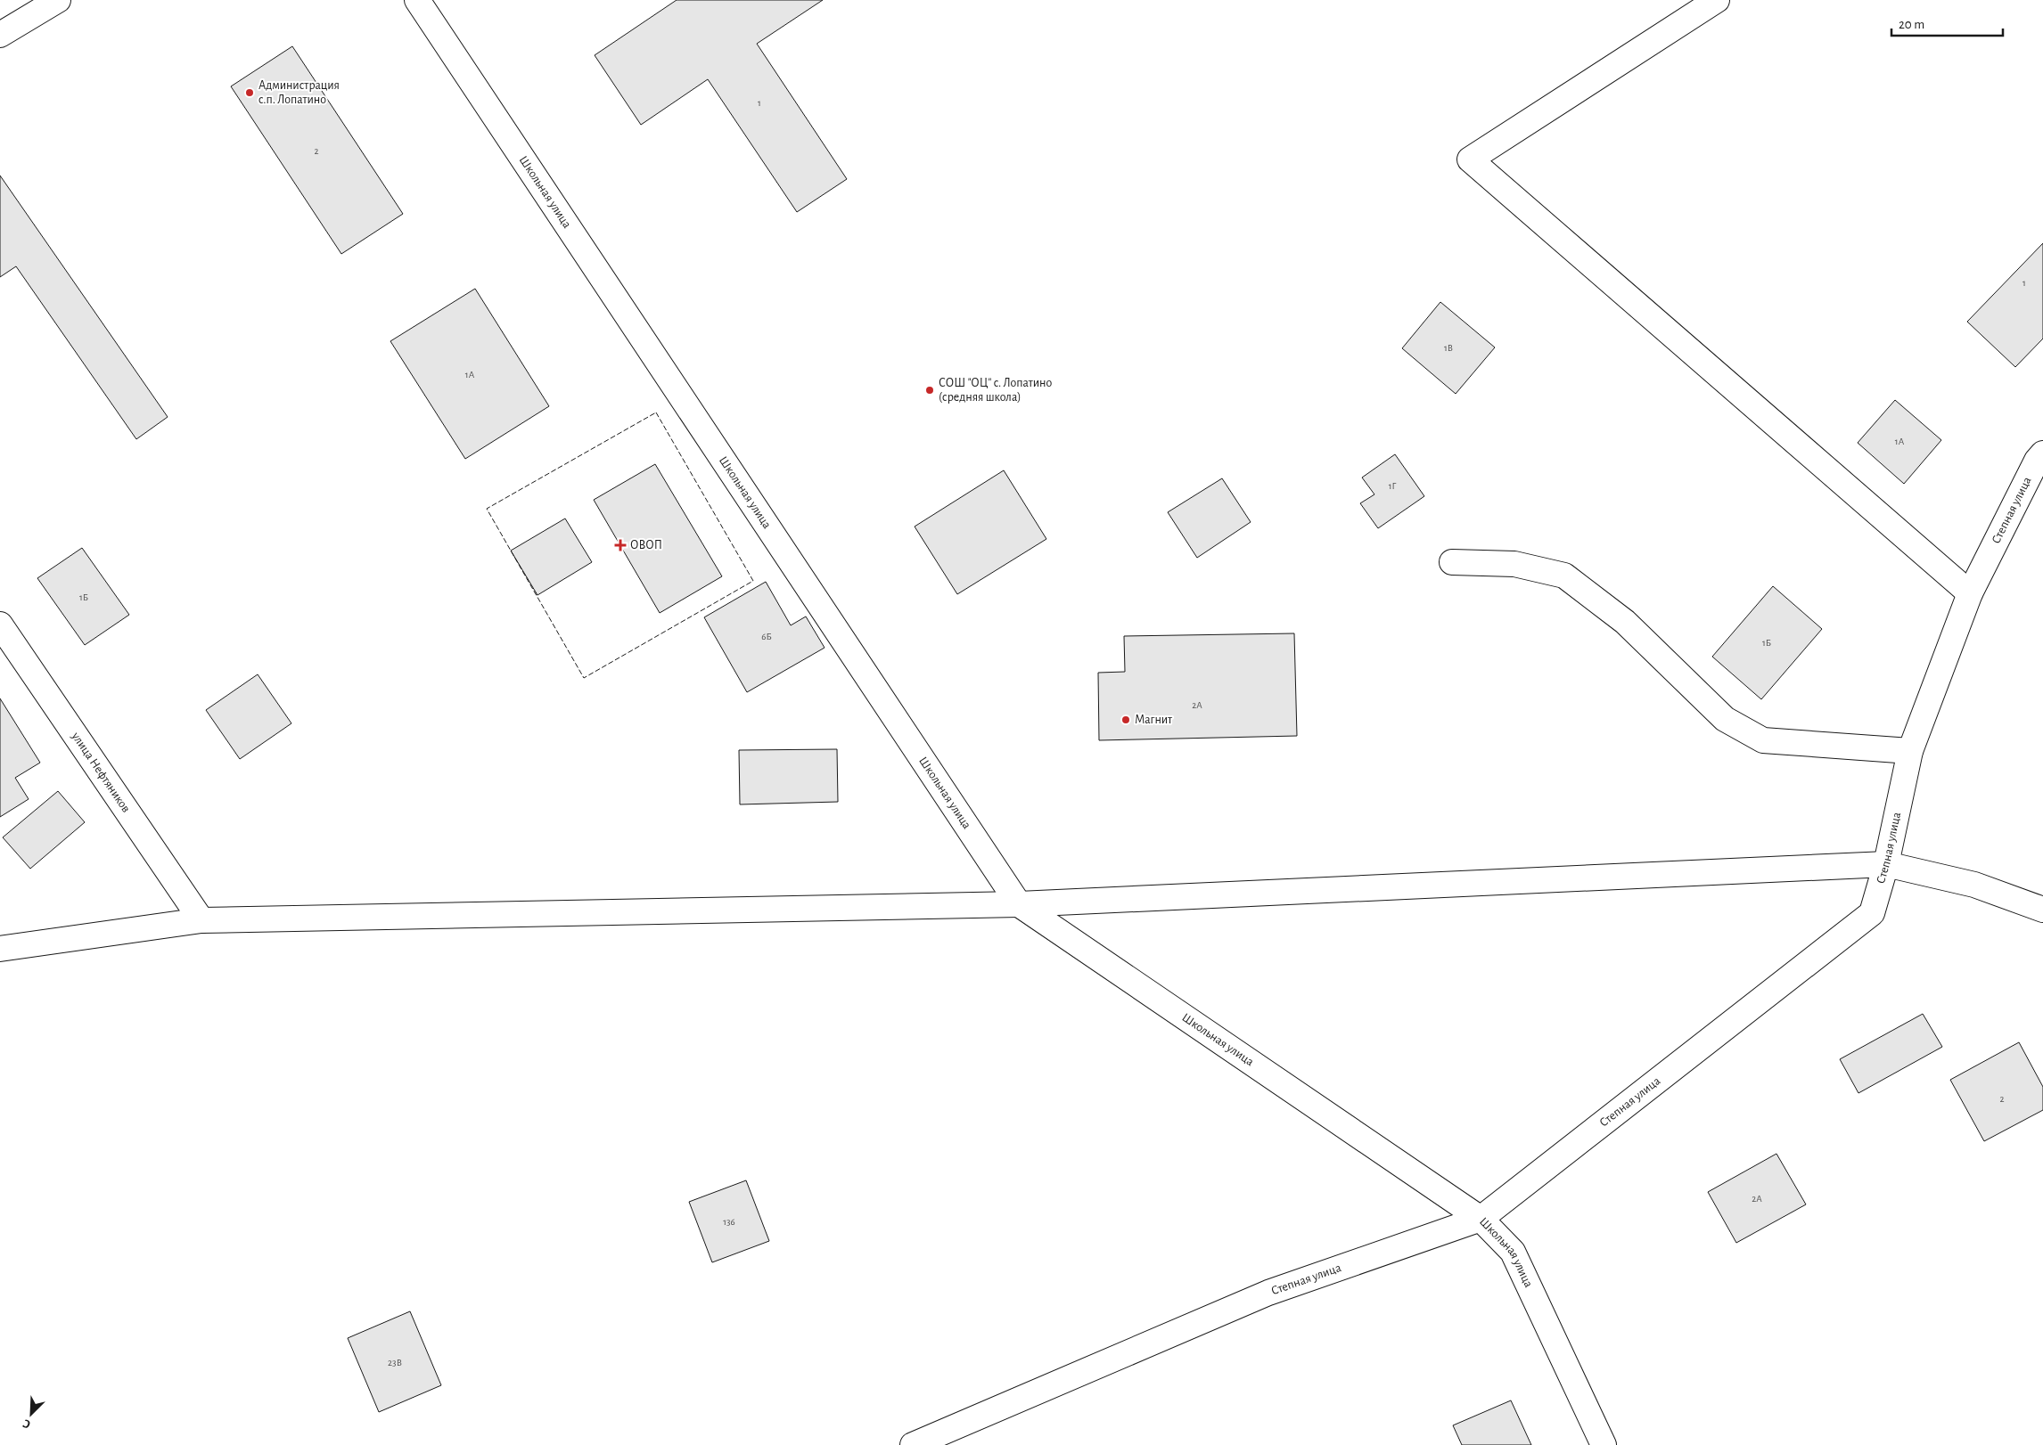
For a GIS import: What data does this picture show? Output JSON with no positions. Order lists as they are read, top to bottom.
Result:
{
  "streets": {
    "street": ["Школьная улица", "Степная улица", "улица Нефтяников"]
  },
  "crossings": [
    ["Школьная улица", "Степная улица"]
  ],
  "places": {
    "other": ["Администрация с.п. Лопатино", "СОШ \"ОЦ\" с. Лопатино (средняя школа)", "Магнит"],
    "health": ["ОВОП"]
  },
  "house_numbers": [
    "1",
    "2",
    "1",
    "1В",
    "1А",
    "1А",
    "1Г",
    "1Б",
    "6Б",
    "1Б",
    "2А",
    "2",
    "2А",
    "136",
    "23В"
  ],
  "scale_bar": "20 m",
  "north": "bottom left"
}
